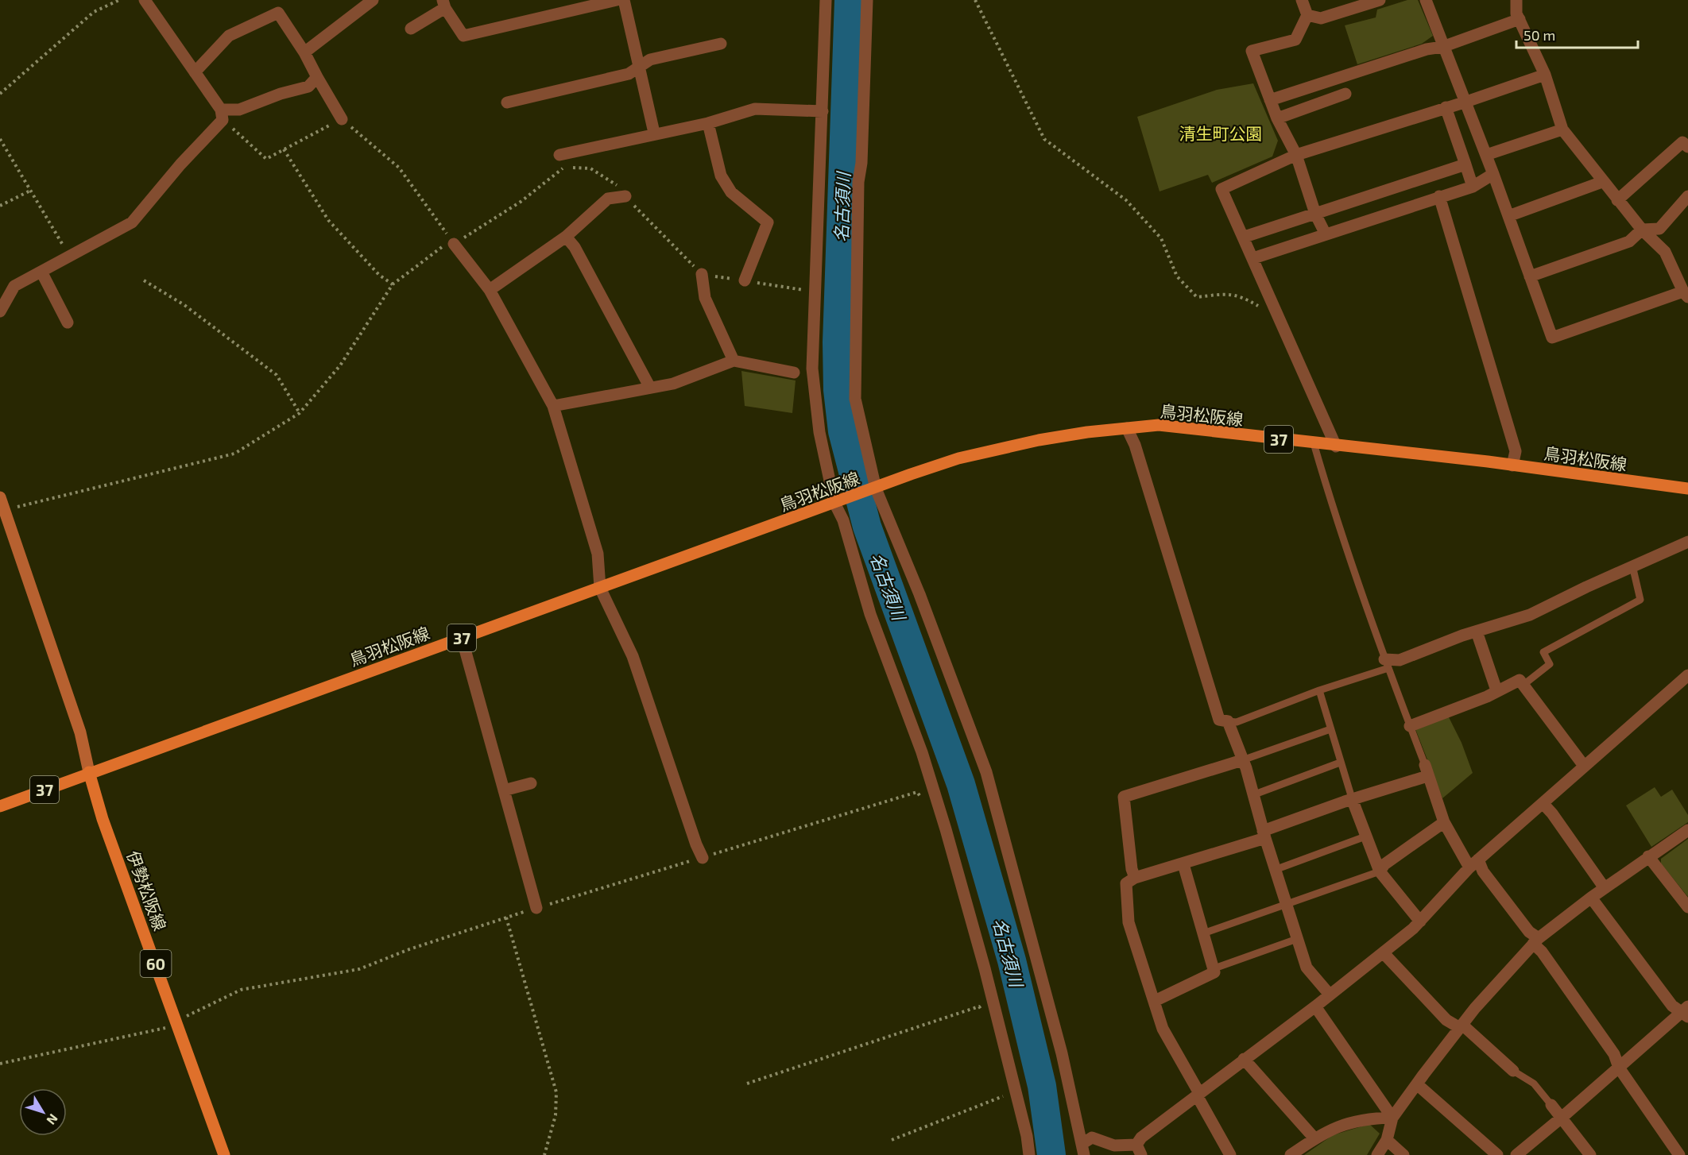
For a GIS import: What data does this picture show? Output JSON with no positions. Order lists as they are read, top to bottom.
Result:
{
  "streets": {
    "main road": [
      "鳥羽松阪線",
      "37",
      "伊勢松阪線",
      "60"
    ]
  },
  "crossings": [
    ["鳥羽松阪線", "伊勢松阪線"]
  ],
  "water": ["名古須川"],
  "parks": ["清生町公園"],
  "scale_bar": "50 m",
  "north": "bottom right"
}
